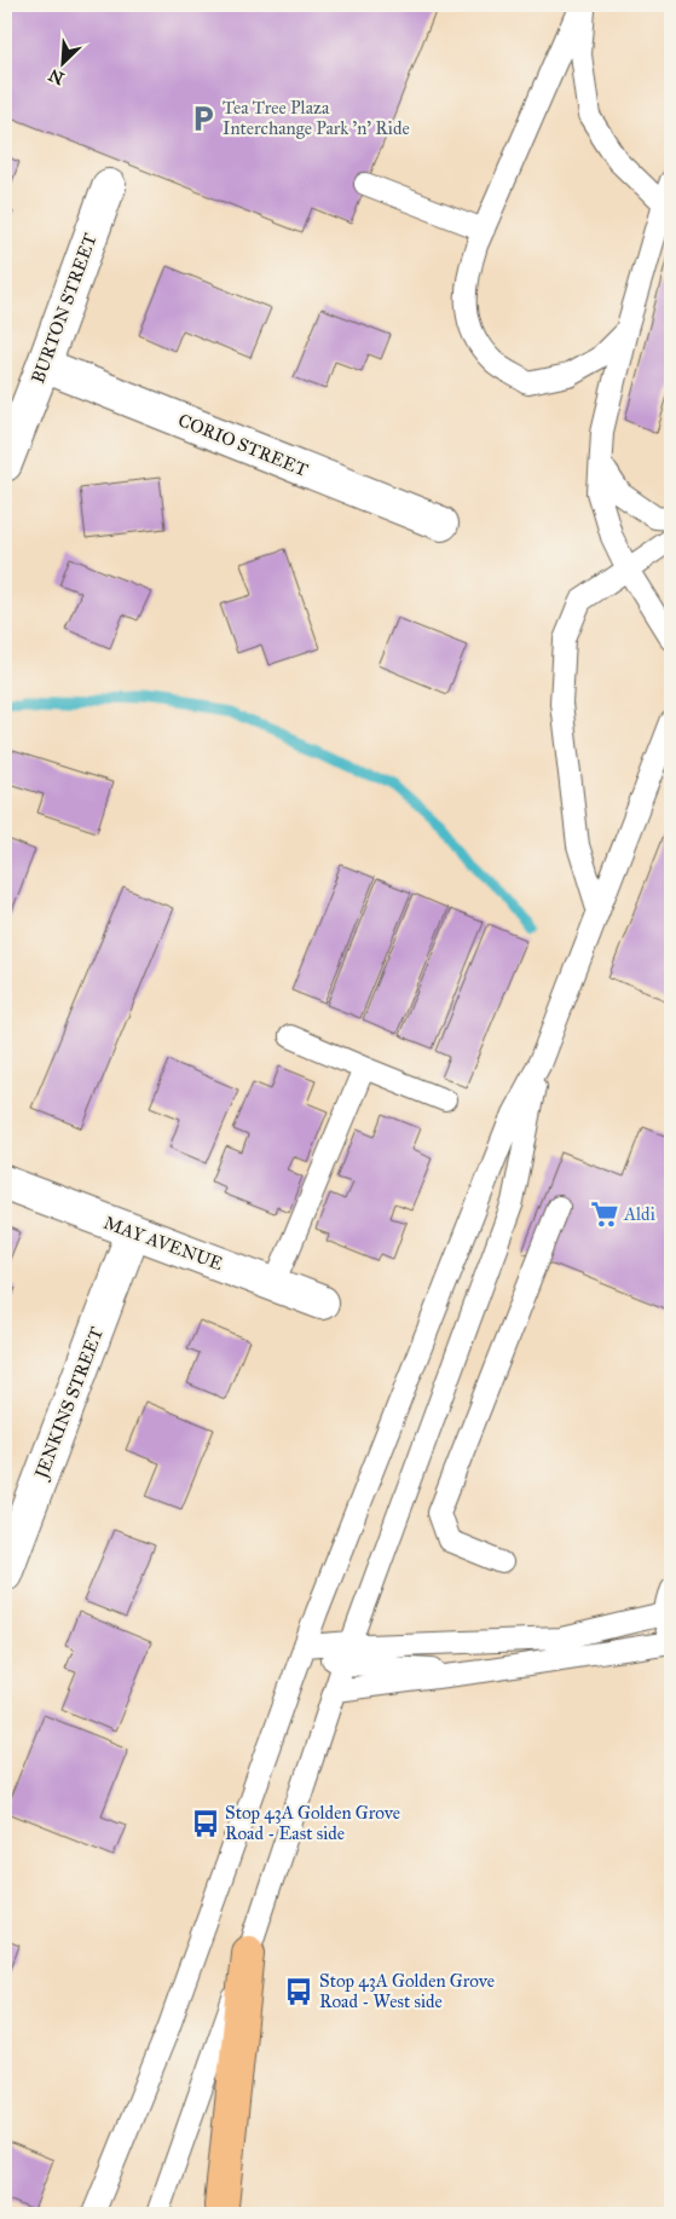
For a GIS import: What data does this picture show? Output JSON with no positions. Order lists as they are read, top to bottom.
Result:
{
  "streets": {
    "street": [
      "BURTON STREET",
      "CORIO STREET",
      "MAY AVENUE",
      "JENKINS STREET"
    ]
  },
  "crossings": [
    ["BURTON STREET", "CORIO STREET"],
    ["MAY AVENUE", "JENKINS STREET"]
  ],
  "places": {
    "parking": ["Tea Tree Plaza Interchange Park 'n' Ride"],
    "supermarket": ["Aldi"],
    "bus stop": ["Stop 43A Golden Grove Road - East side", "Stop 43A Golden Grove Road - West side"]
  },
  "north": "bottom left"
}
